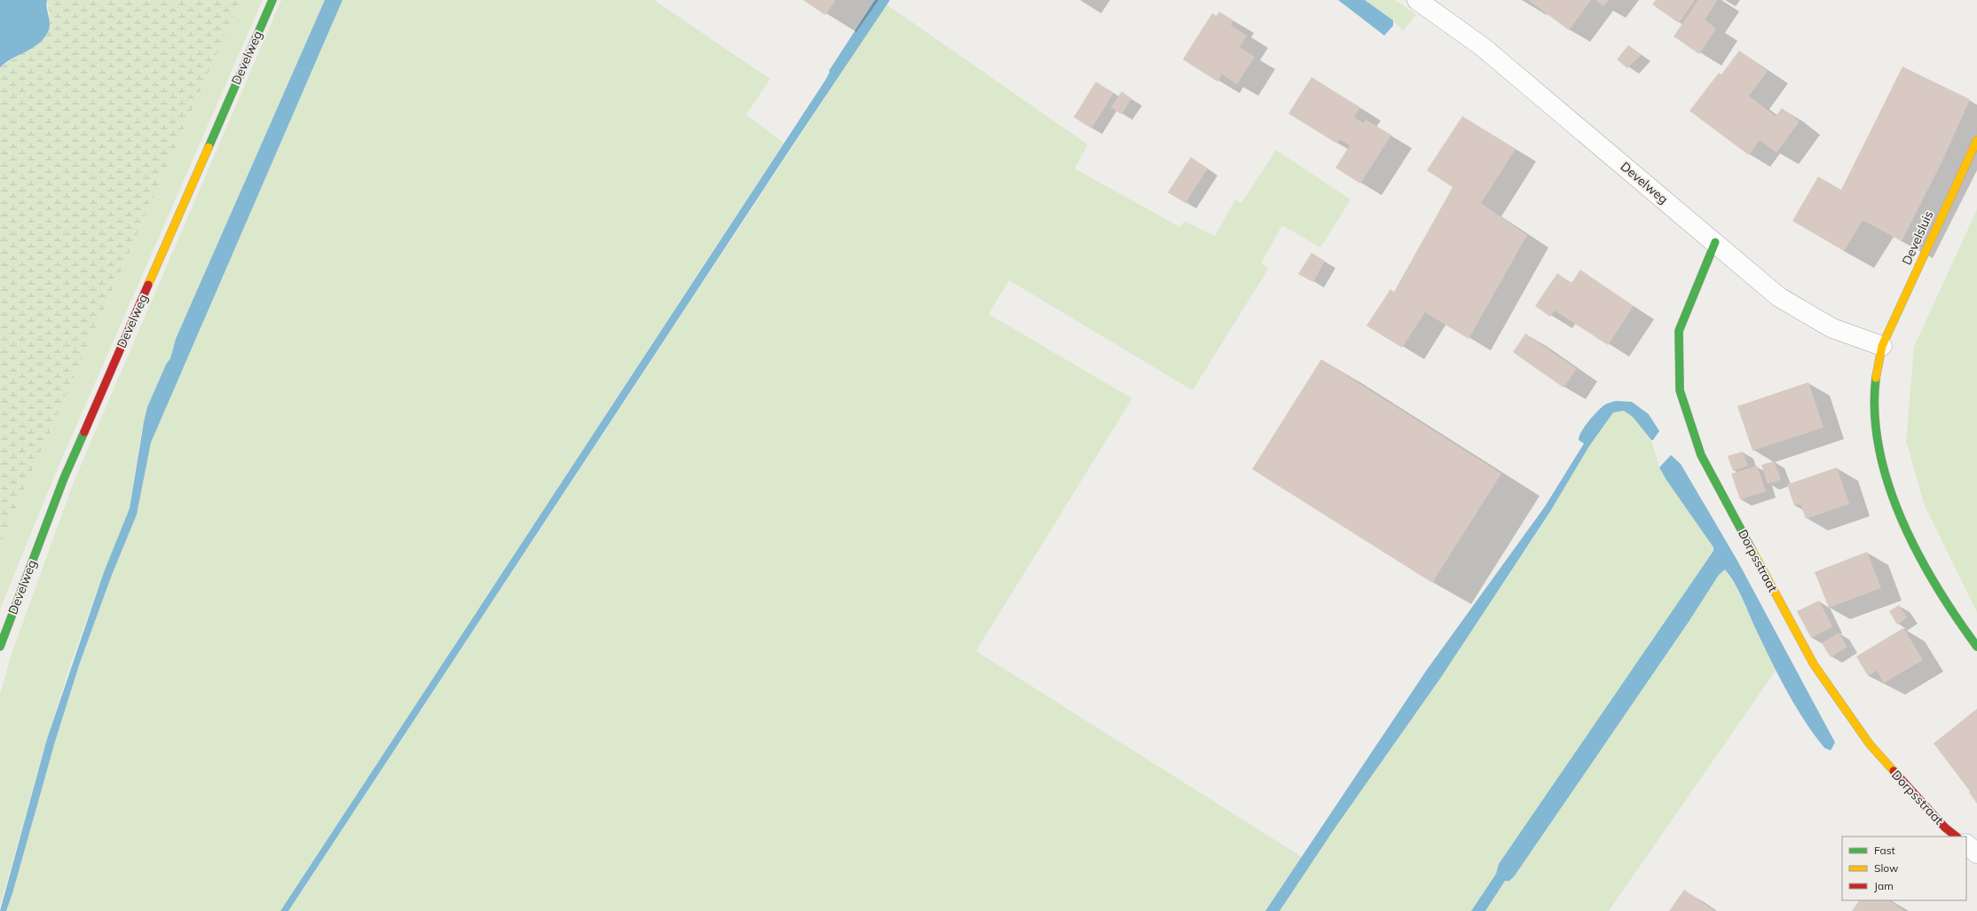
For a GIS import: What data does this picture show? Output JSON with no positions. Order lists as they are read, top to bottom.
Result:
{
  "streets": {
    "street": ["Develweg", "Develsluis", "Dorpsstraat"]
  },
  "crossings": [
    ["Develweg", "Develsluis"],
    ["Develweg", "Dorpsstraat"]
  ],
  "legend": ["Fast", "Slow", "Jam"]
}
